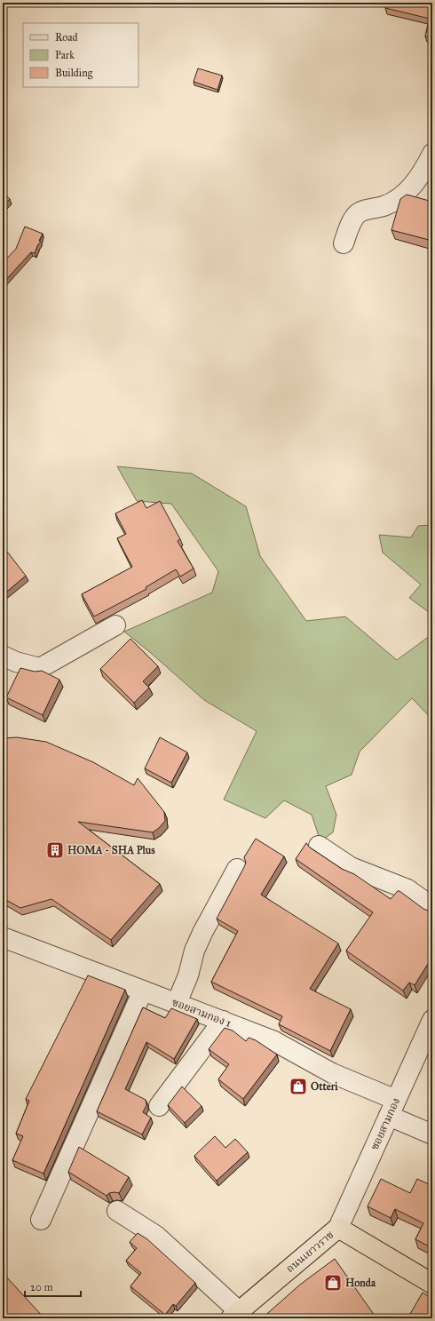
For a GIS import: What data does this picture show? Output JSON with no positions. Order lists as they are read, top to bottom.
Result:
{
  "streets": {
    "main road": ["ถนนเยาวราช"],
    "street": ["ซอยสามกอง 1", "ซอยสามกอง"]
  },
  "crossings": [
    ["ซอยสามกอง 1", "ซอยสามกอง"],
    ["ซอยสามกอง", "ถนนเยาวราช"]
  ],
  "places": {
    "building": ["HOMA - SHA Plus"],
    "shop": ["Otteri", "Honda"]
  },
  "legend": ["Road", "Park", "Building"],
  "scale_bar": "20 m"
}
